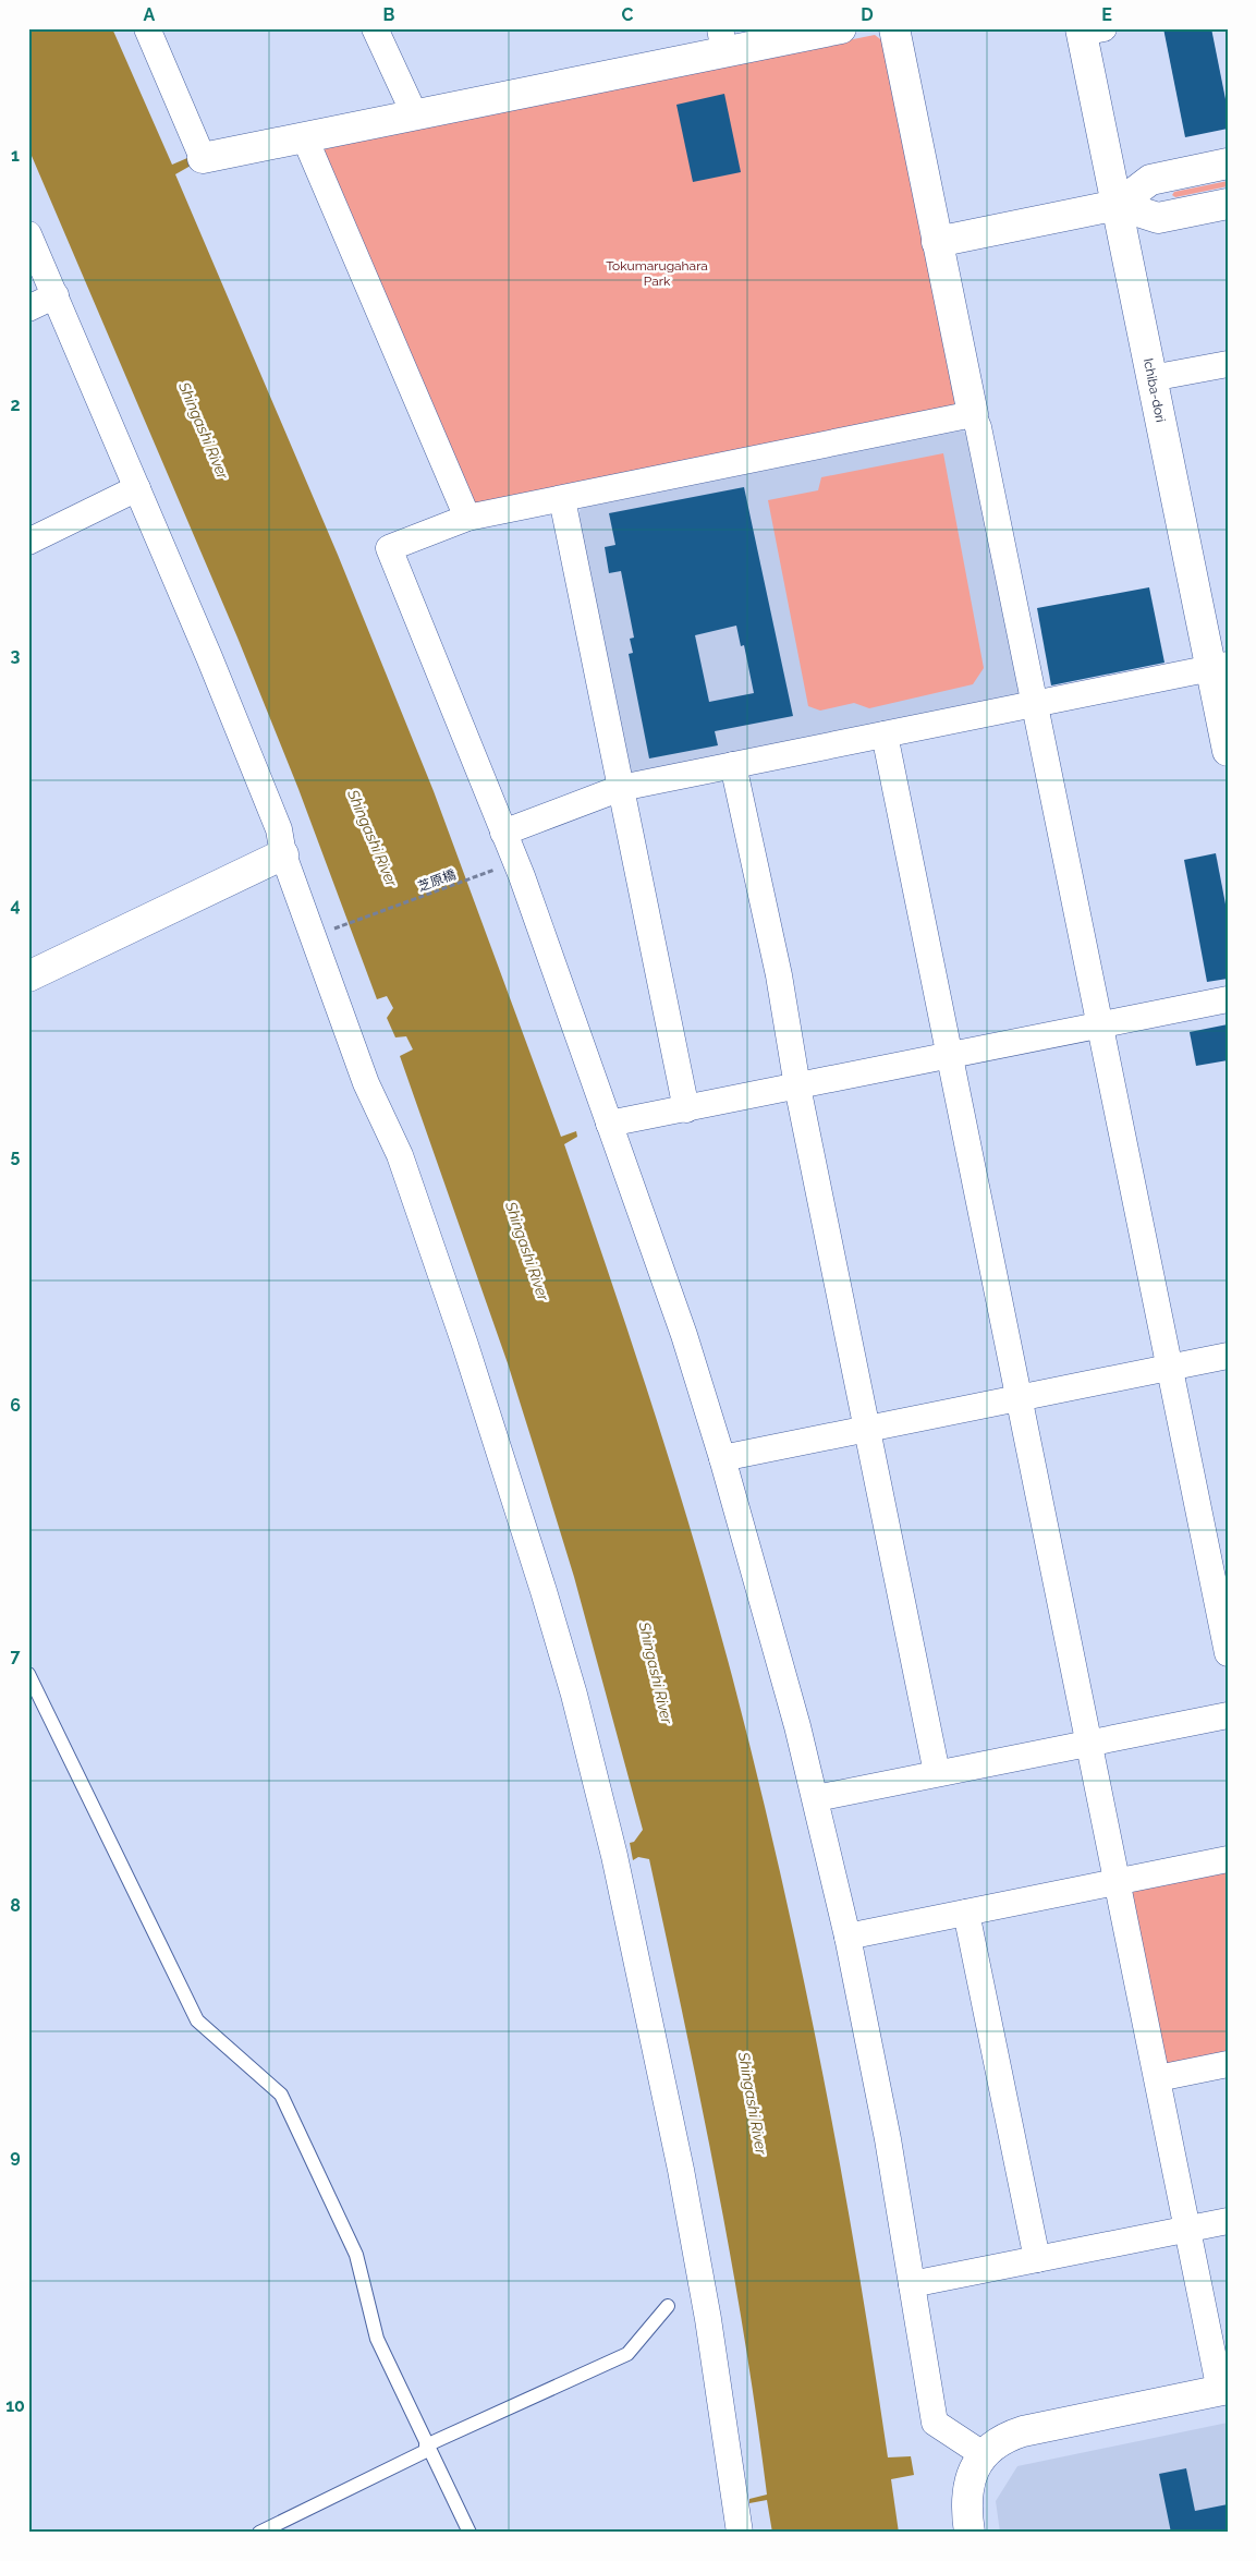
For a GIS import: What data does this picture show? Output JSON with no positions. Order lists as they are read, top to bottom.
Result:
{
  "streets": {
    "street": ["Ichiba-dori"],
    "path": ["芝原橋"]
  },
  "water": ["Shingashi River"],
  "parks": ["Tokumarugahara Park"],
  "grid": {
    "columns": [
      "A",
      "B",
      "C",
      "D",
      "E"
    ],
    "rows": [
      "1",
      "2",
      "3",
      "4",
      "5",
      "6",
      "7",
      "8",
      "9",
      "10"
    ]
  }
}
